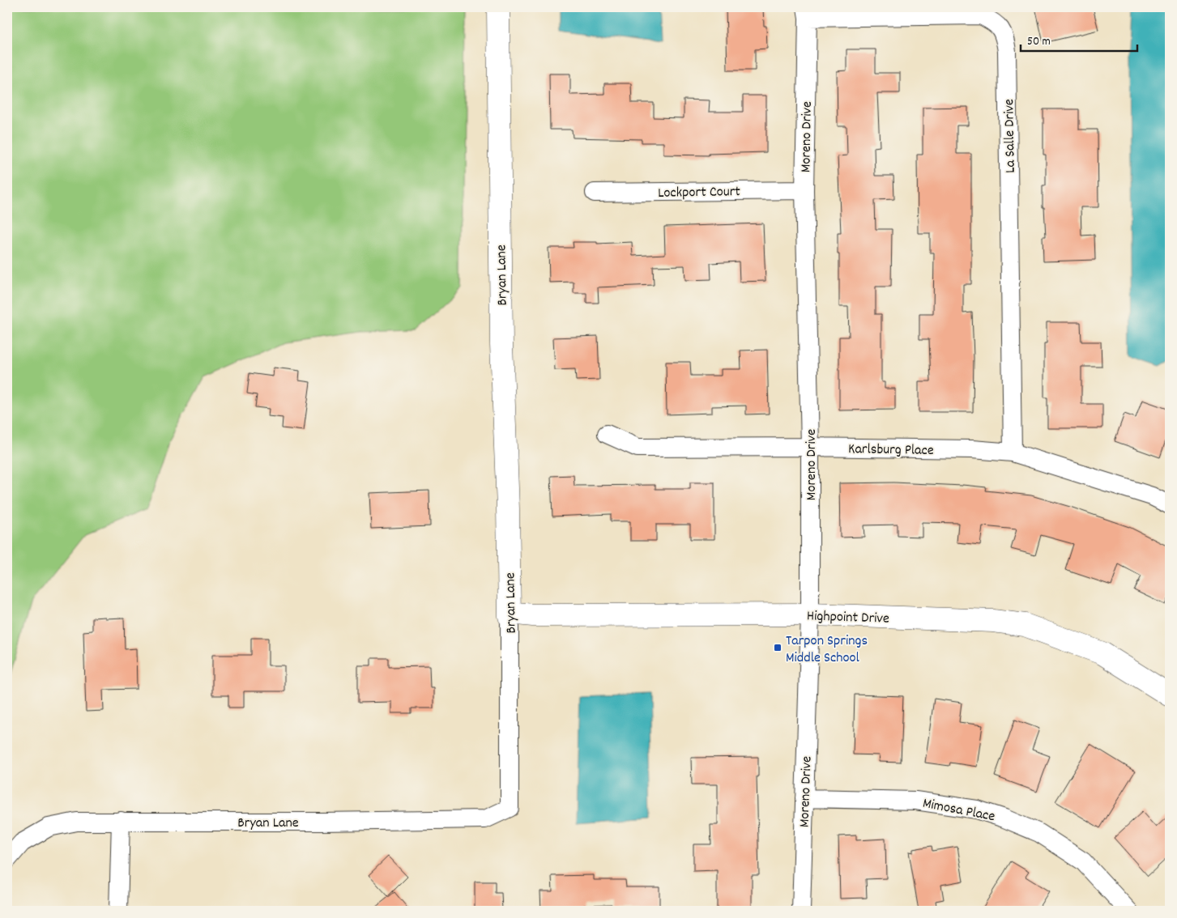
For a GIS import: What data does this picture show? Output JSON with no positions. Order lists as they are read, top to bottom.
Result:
{
  "streets": {
    "street": [
      "La Salle Drive",
      "Moreno Drive",
      "Lockport Court",
      "Bryan Lane",
      "Karlsburg Place",
      "Highpoint Drive",
      "Mimosa Place"
    ]
  },
  "crossings": [
    ["La Salle Drive", "Moreno Drive"],
    ["La Salle Drive", "Karlsburg Place"],
    ["Moreno Drive", "Lockport Court"],
    ["Moreno Drive", "Karlsburg Place"],
    ["Moreno Drive", "Highpoint Drive"],
    ["Moreno Drive", "Mimosa Place"],
    ["Bryan Lane", "Highpoint Drive"]
  ],
  "places": {
    "transit": ["Tarpon Springs Middle School"]
  },
  "scale_bar": "50 m"
}
